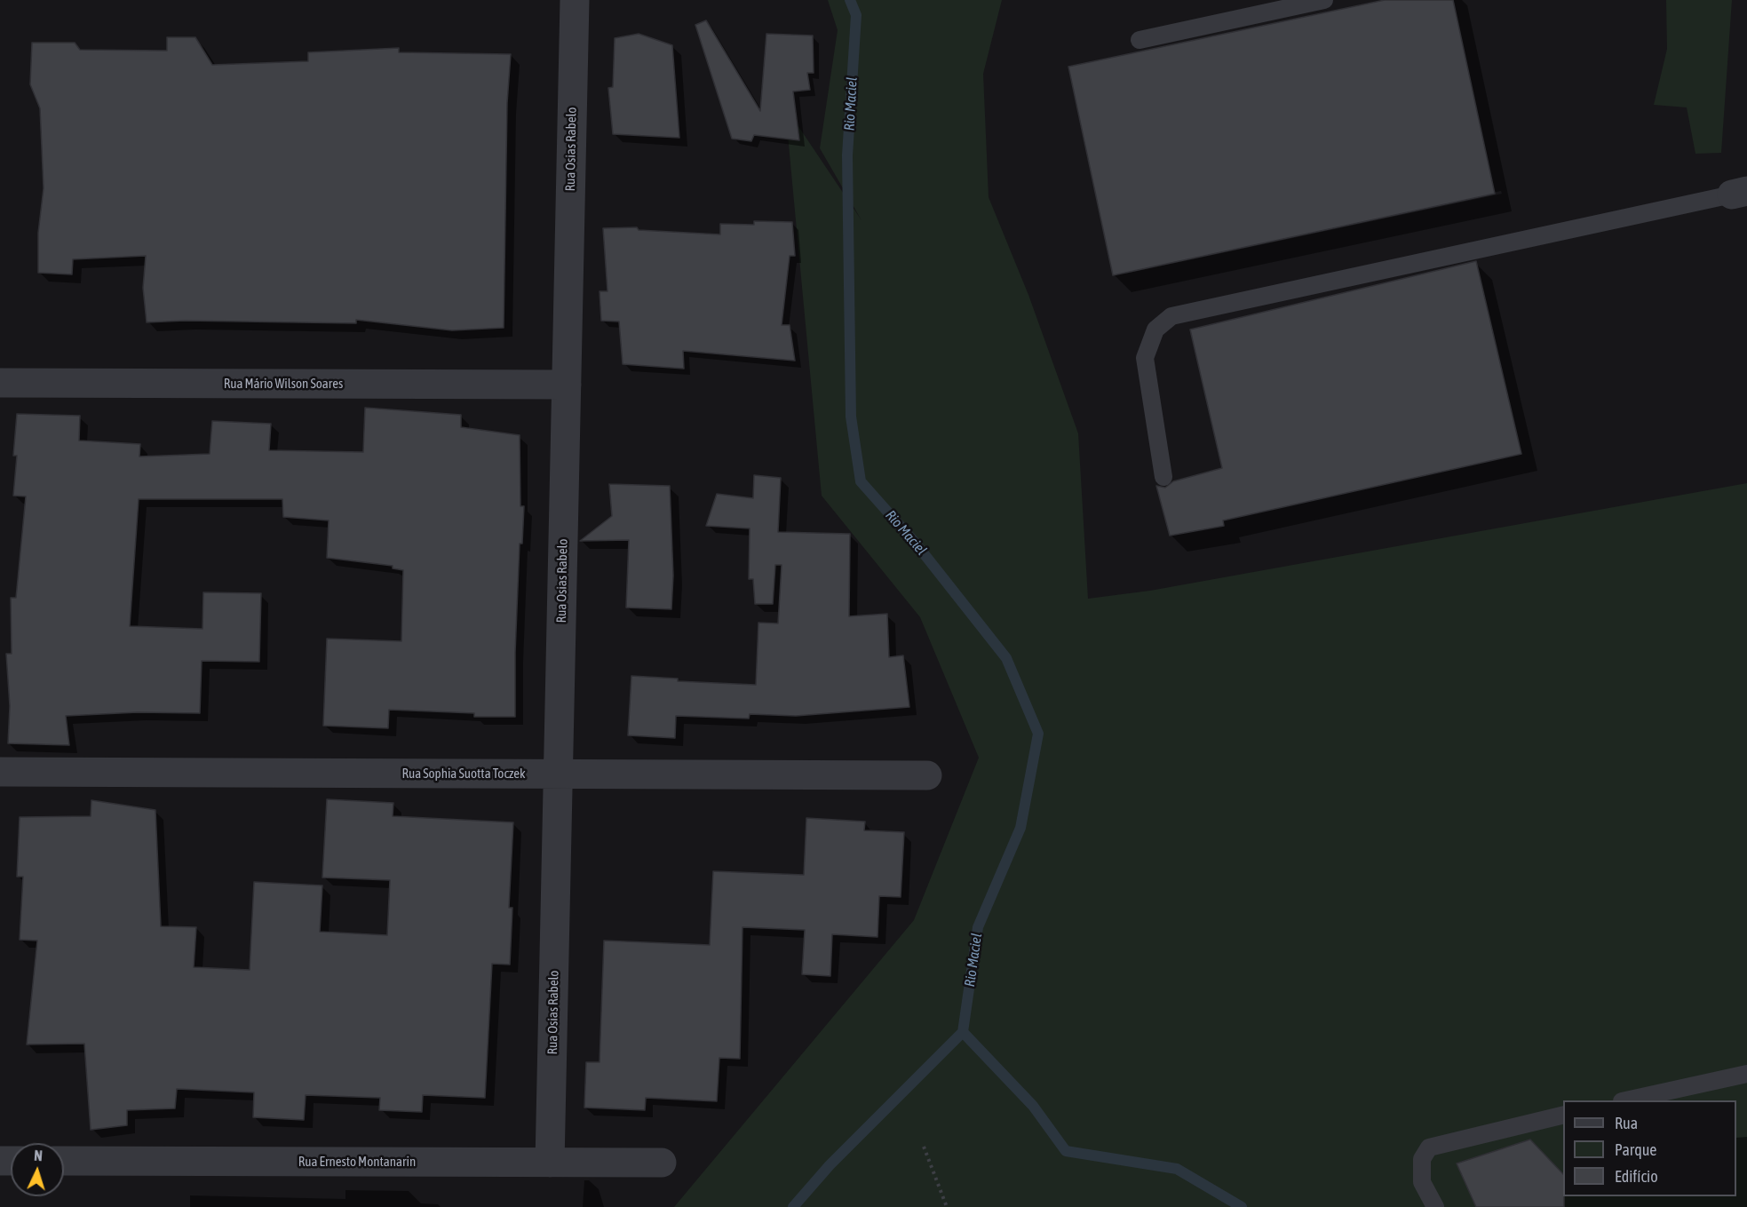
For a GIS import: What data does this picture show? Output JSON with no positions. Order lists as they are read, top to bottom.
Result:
{
  "streets": {
    "street": [
      "Rua Osias Rabelo",
      "Rua Mário Wilson Soares",
      "Rua Sophia Suotta Toczek",
      "Rua Ernesto Montanarin"
    ]
  },
  "crossings": [
    ["Rua Osias Rabelo", "Rua Mário Wilson Soares"],
    ["Rua Osias Rabelo", "Rua Sophia Suotta Toczek"],
    ["Rua Osias Rabelo", "Rua Ernesto Montanarin"]
  ],
  "water": ["Rio Maciel"],
  "legend": ["Rua", "Parque", "Edifício"],
  "north": "top"
}
